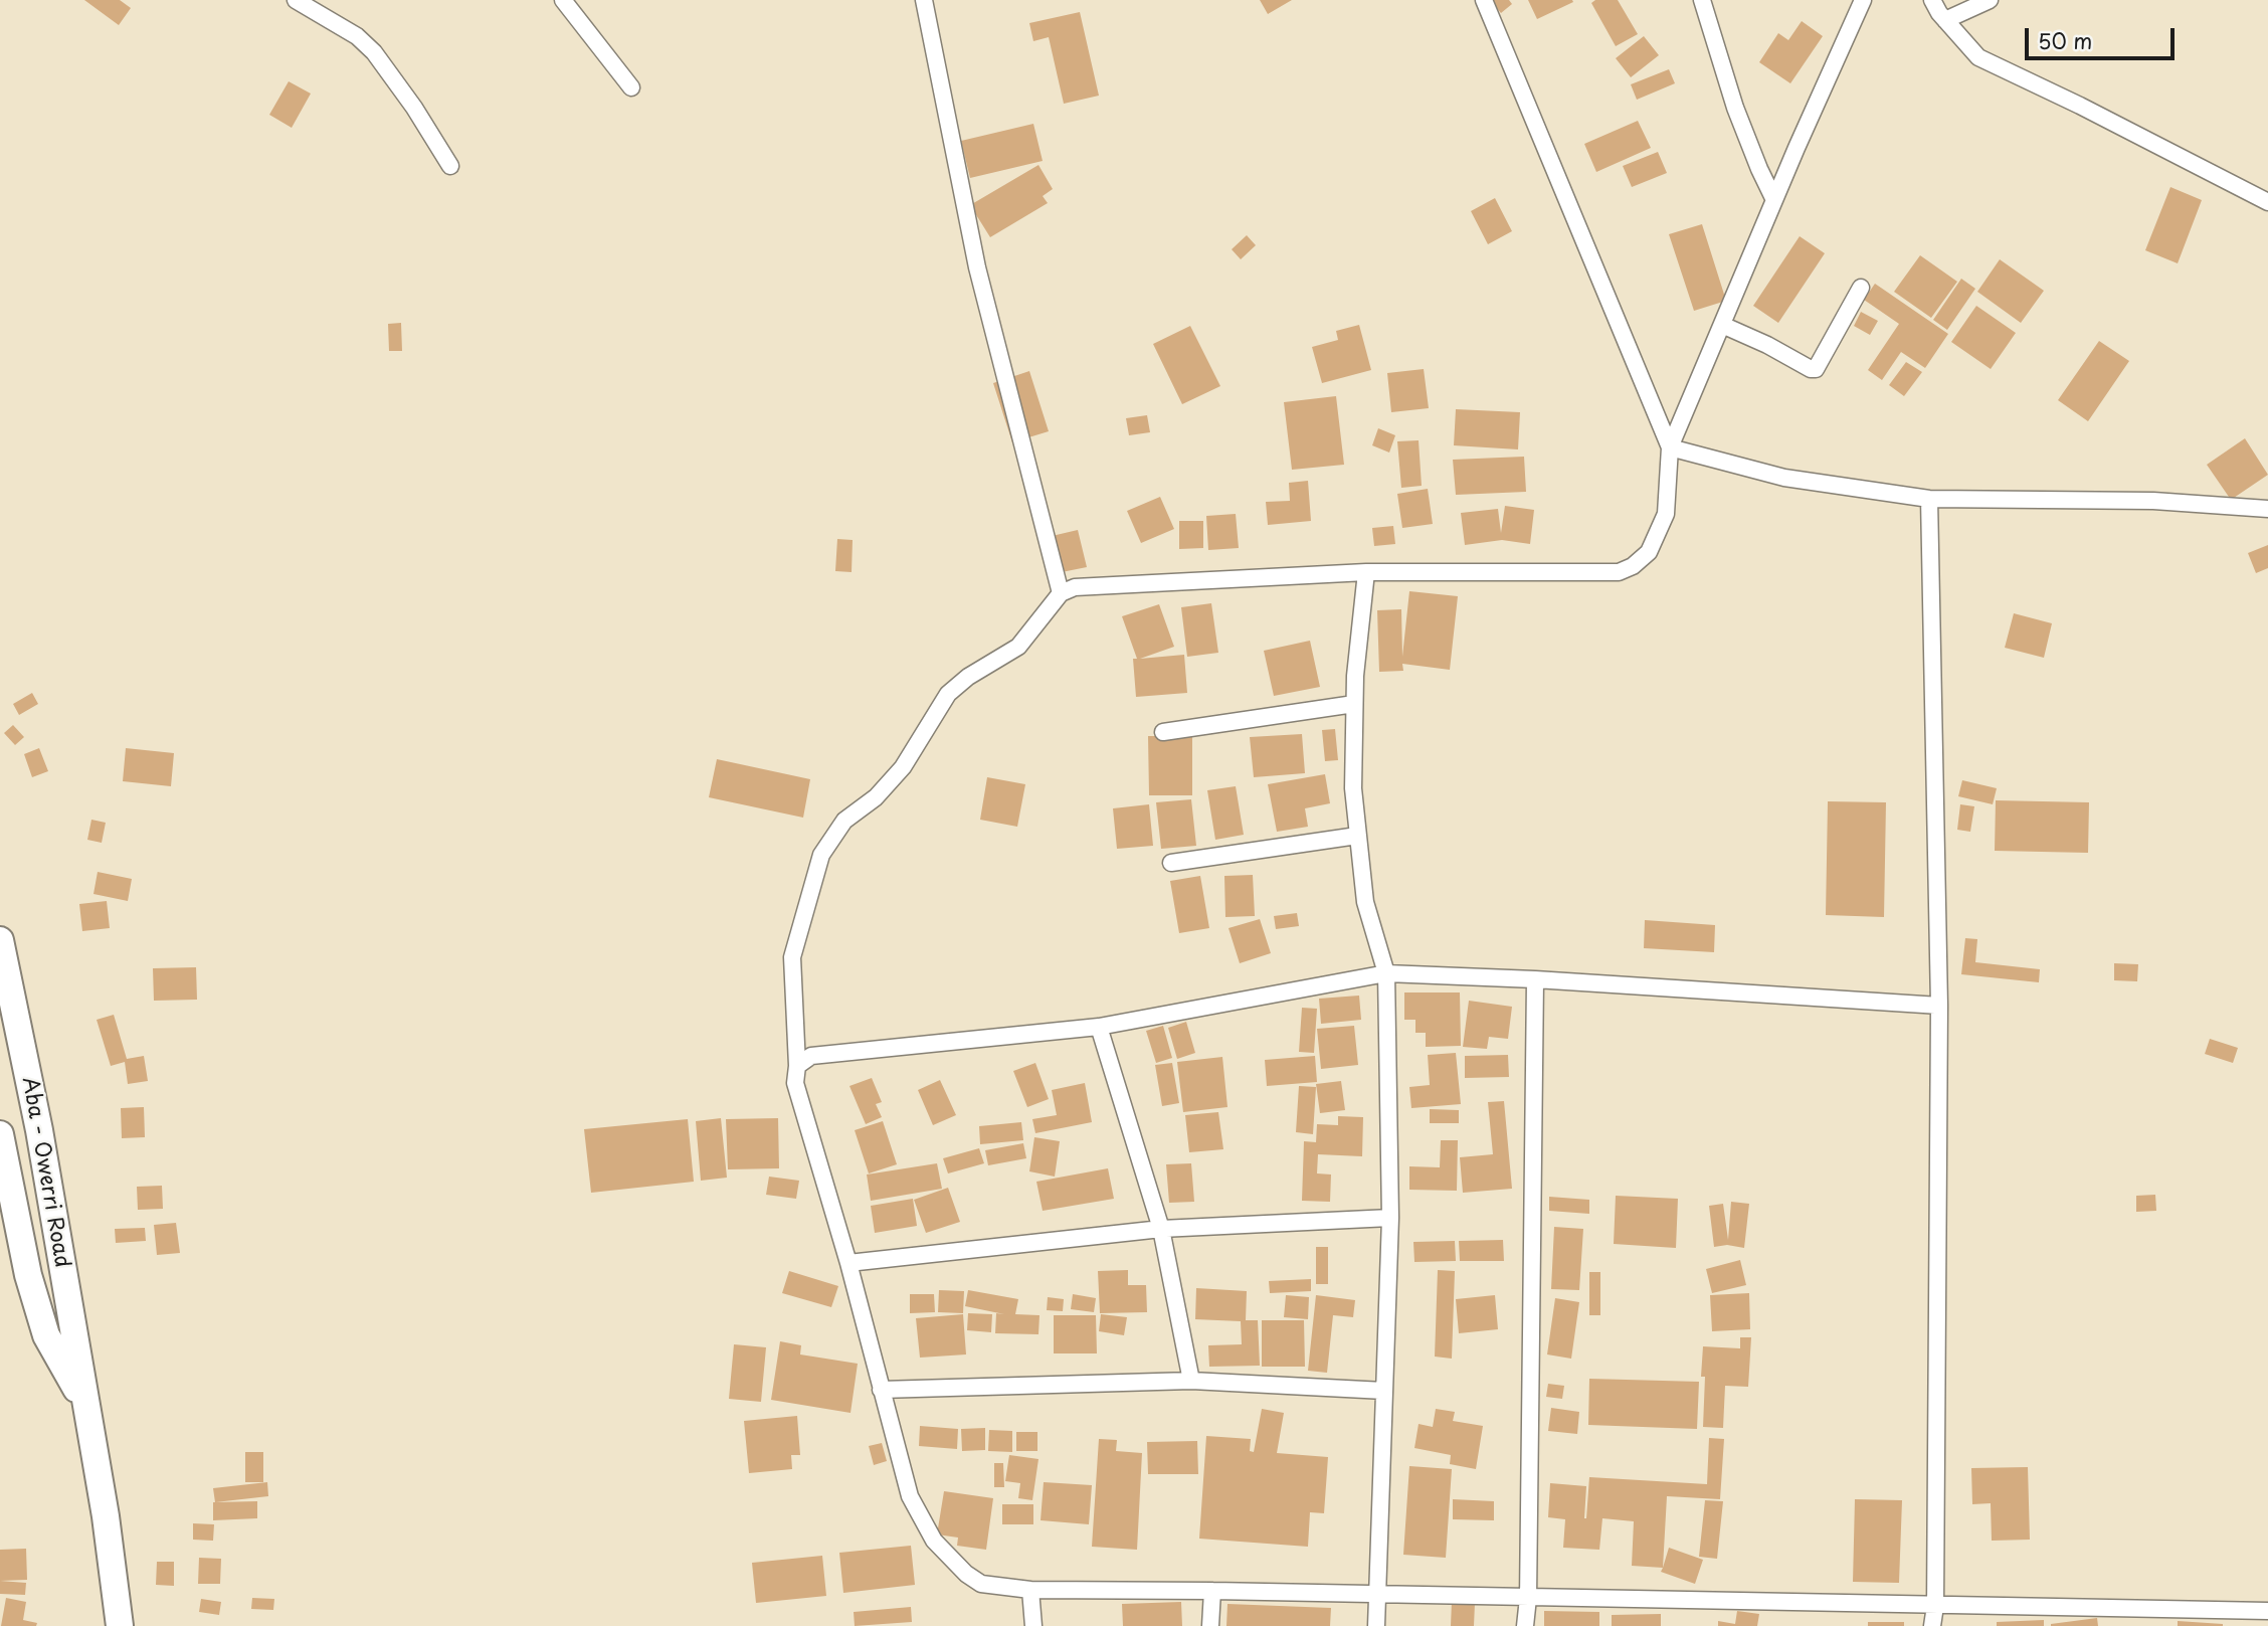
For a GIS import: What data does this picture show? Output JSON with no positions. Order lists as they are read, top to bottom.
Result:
{
  "streets": {
    "highway": ["Aba - Owerri Road"]
  },
  "scale_bar": "50 m"
}
